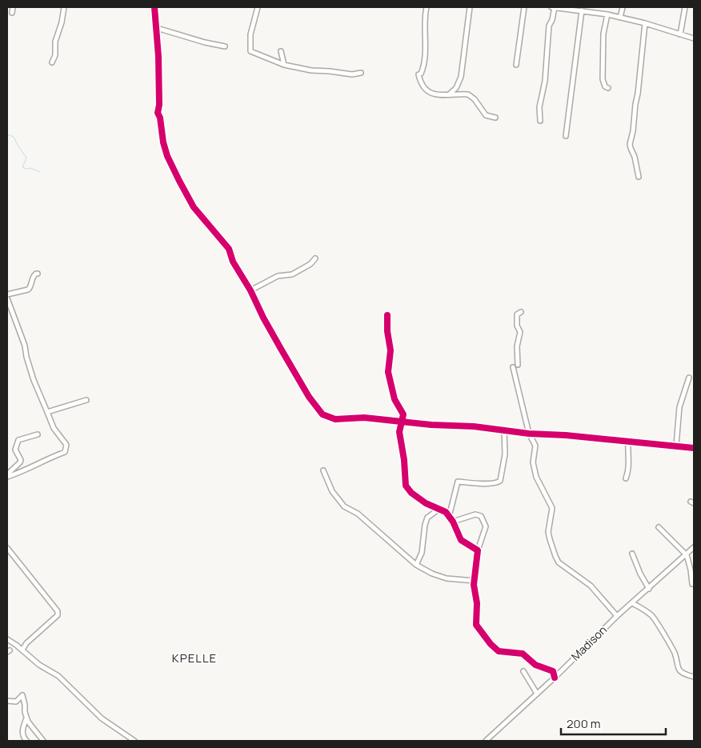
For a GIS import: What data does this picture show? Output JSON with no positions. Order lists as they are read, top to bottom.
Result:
{
  "streets": {
    "street": ["Madison"]
  },
  "districts": ["KPELLE"],
  "scale_bar": "200 m"
}
